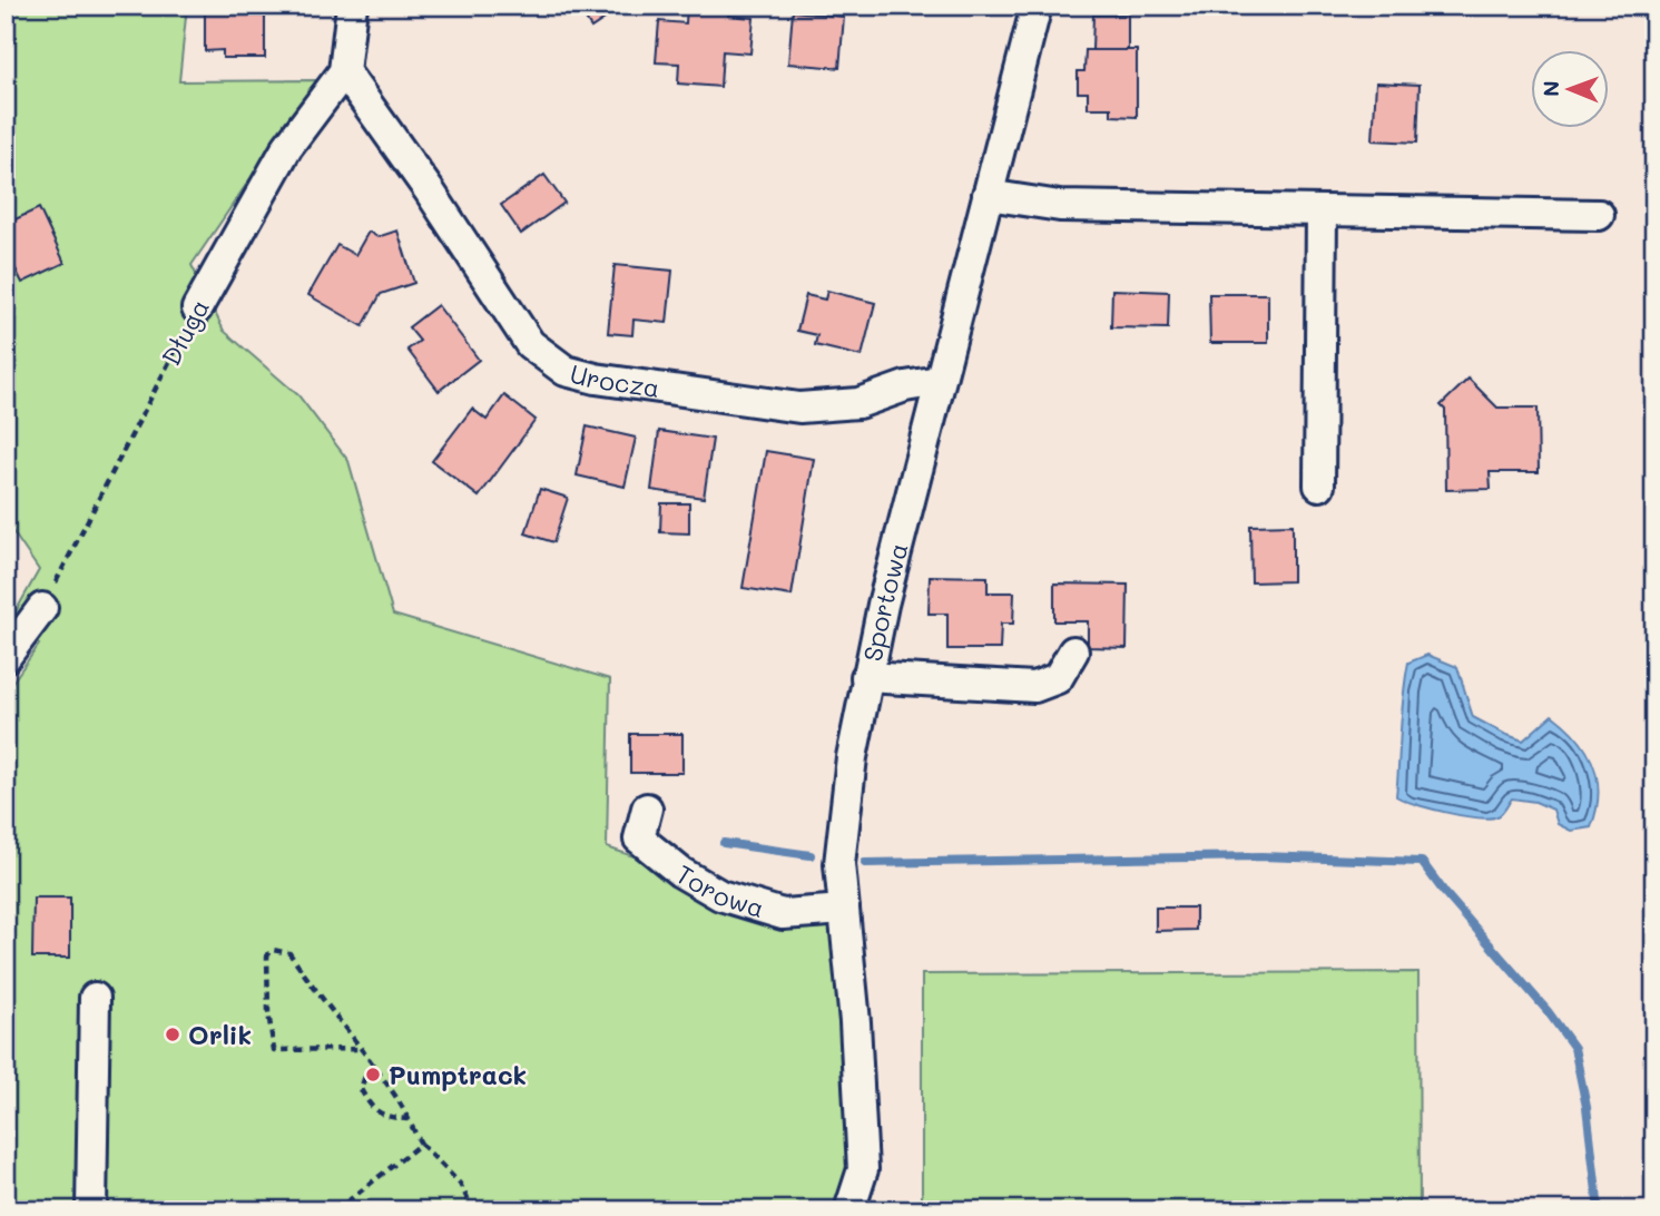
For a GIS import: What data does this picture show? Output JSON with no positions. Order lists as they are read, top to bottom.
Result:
{
  "streets": {
    "street": [
      "Długa",
      "Urocza",
      "Sportowa",
      "Torowa"
    ]
  },
  "crossings": [
    ["Długa", "Urocza"],
    ["Urocza", "Sportowa"],
    ["Sportowa", "Torowa"]
  ],
  "places": ["Orlik", "Pumptrack"],
  "north": "left"
}
